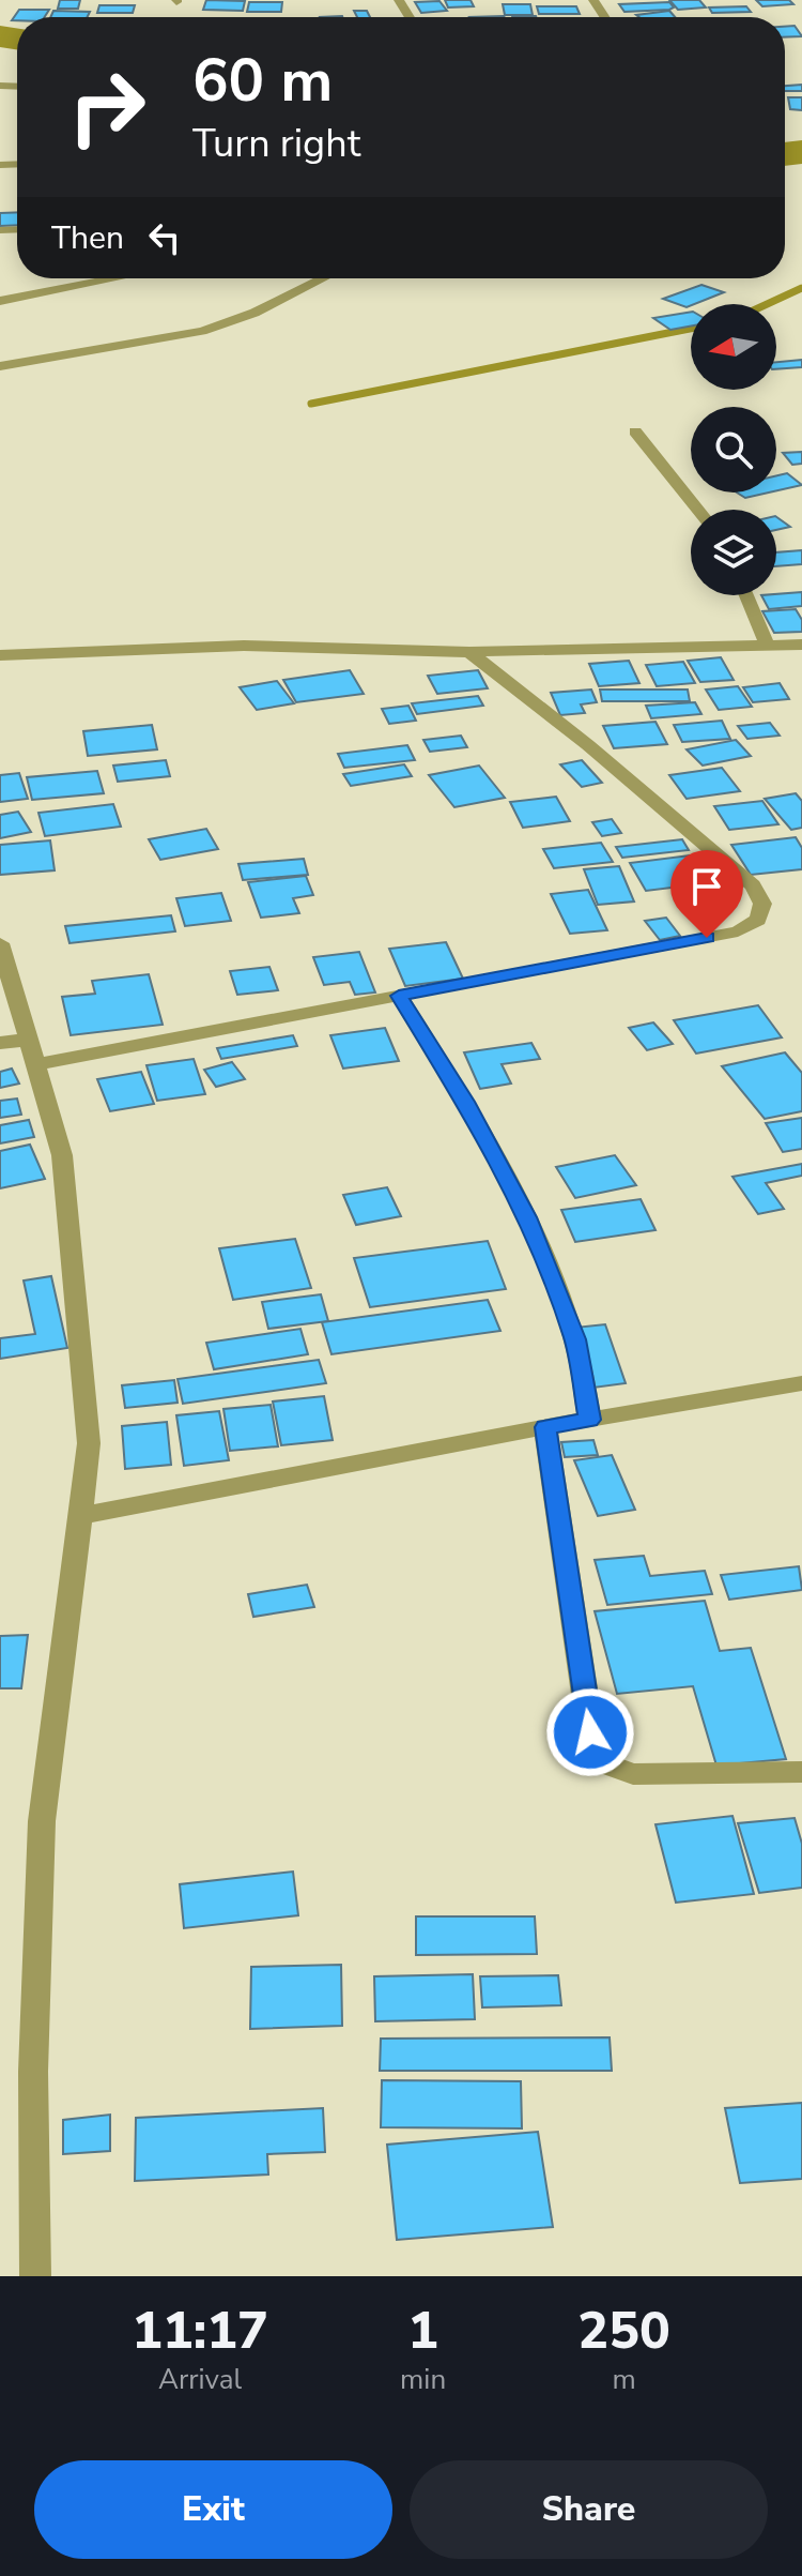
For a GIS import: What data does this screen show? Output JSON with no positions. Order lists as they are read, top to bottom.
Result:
{
  "north": "left",
  "page": {
    "turn": ["60 m", "Turn right"],
    "then": "Then",
    "eta": [
      "11:17",
      "Arrival",
      "1",
      "min",
      "250",
      "m"
    ],
    "buttons": ["Exit", "Share"]
  }
}
